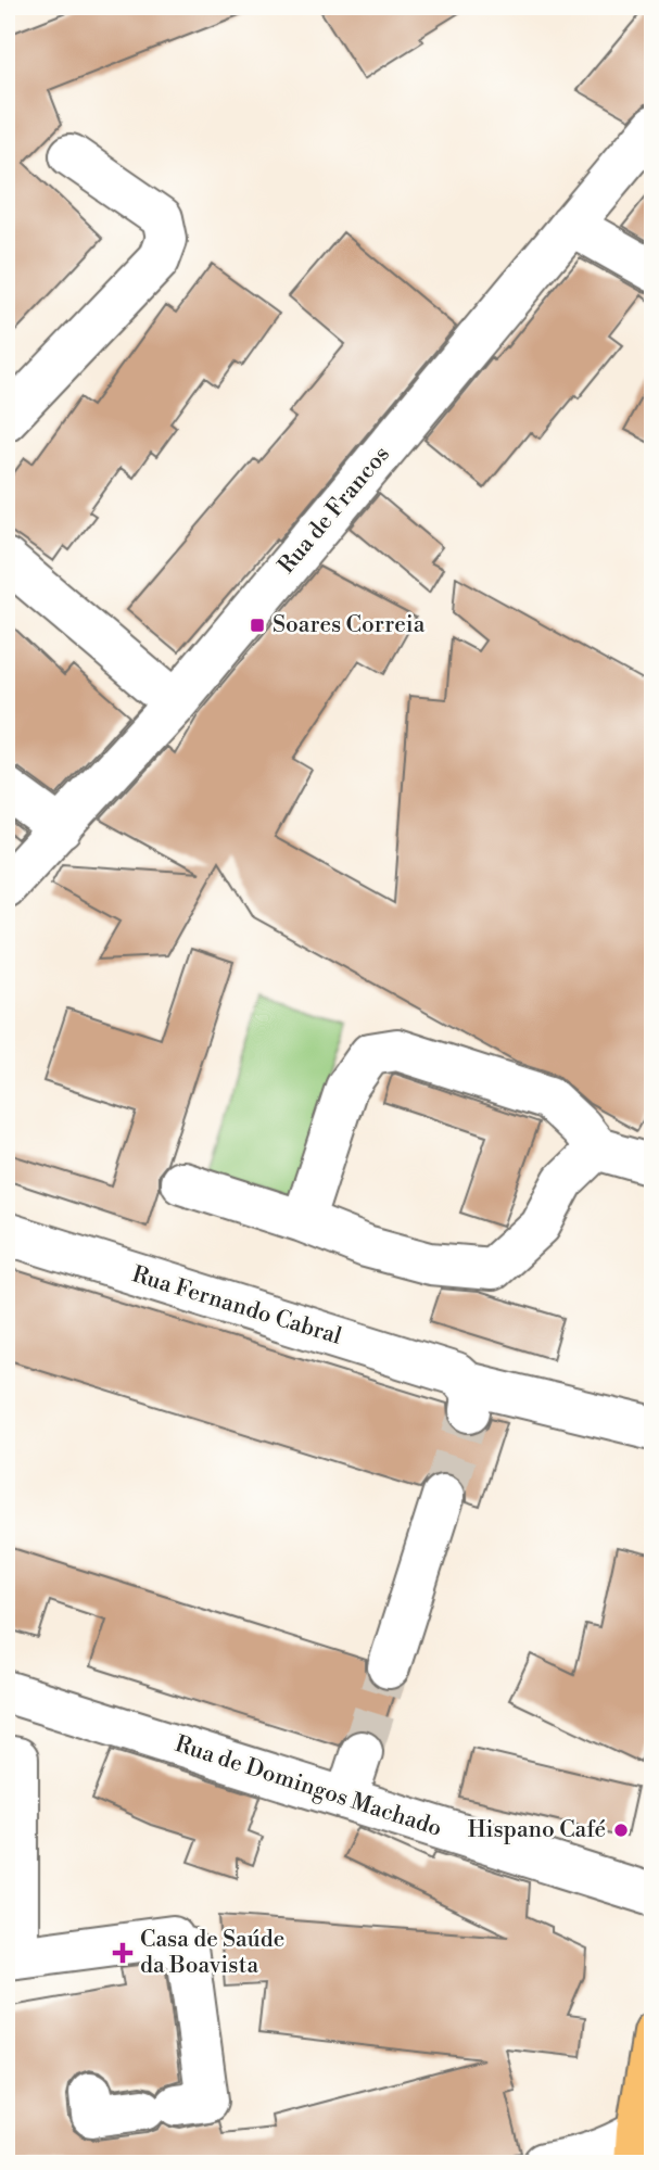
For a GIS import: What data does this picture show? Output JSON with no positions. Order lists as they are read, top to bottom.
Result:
{
  "streets": {
    "street": ["Rua de Francos", "Rua Fernando Cabral", "Rua de Domingos Machado"]
  },
  "places": {
    "transit": ["Soares Correia"],
    "other": ["Hispano Café"],
    "health": ["Casa de Saúde da Boavista"]
  }
}
